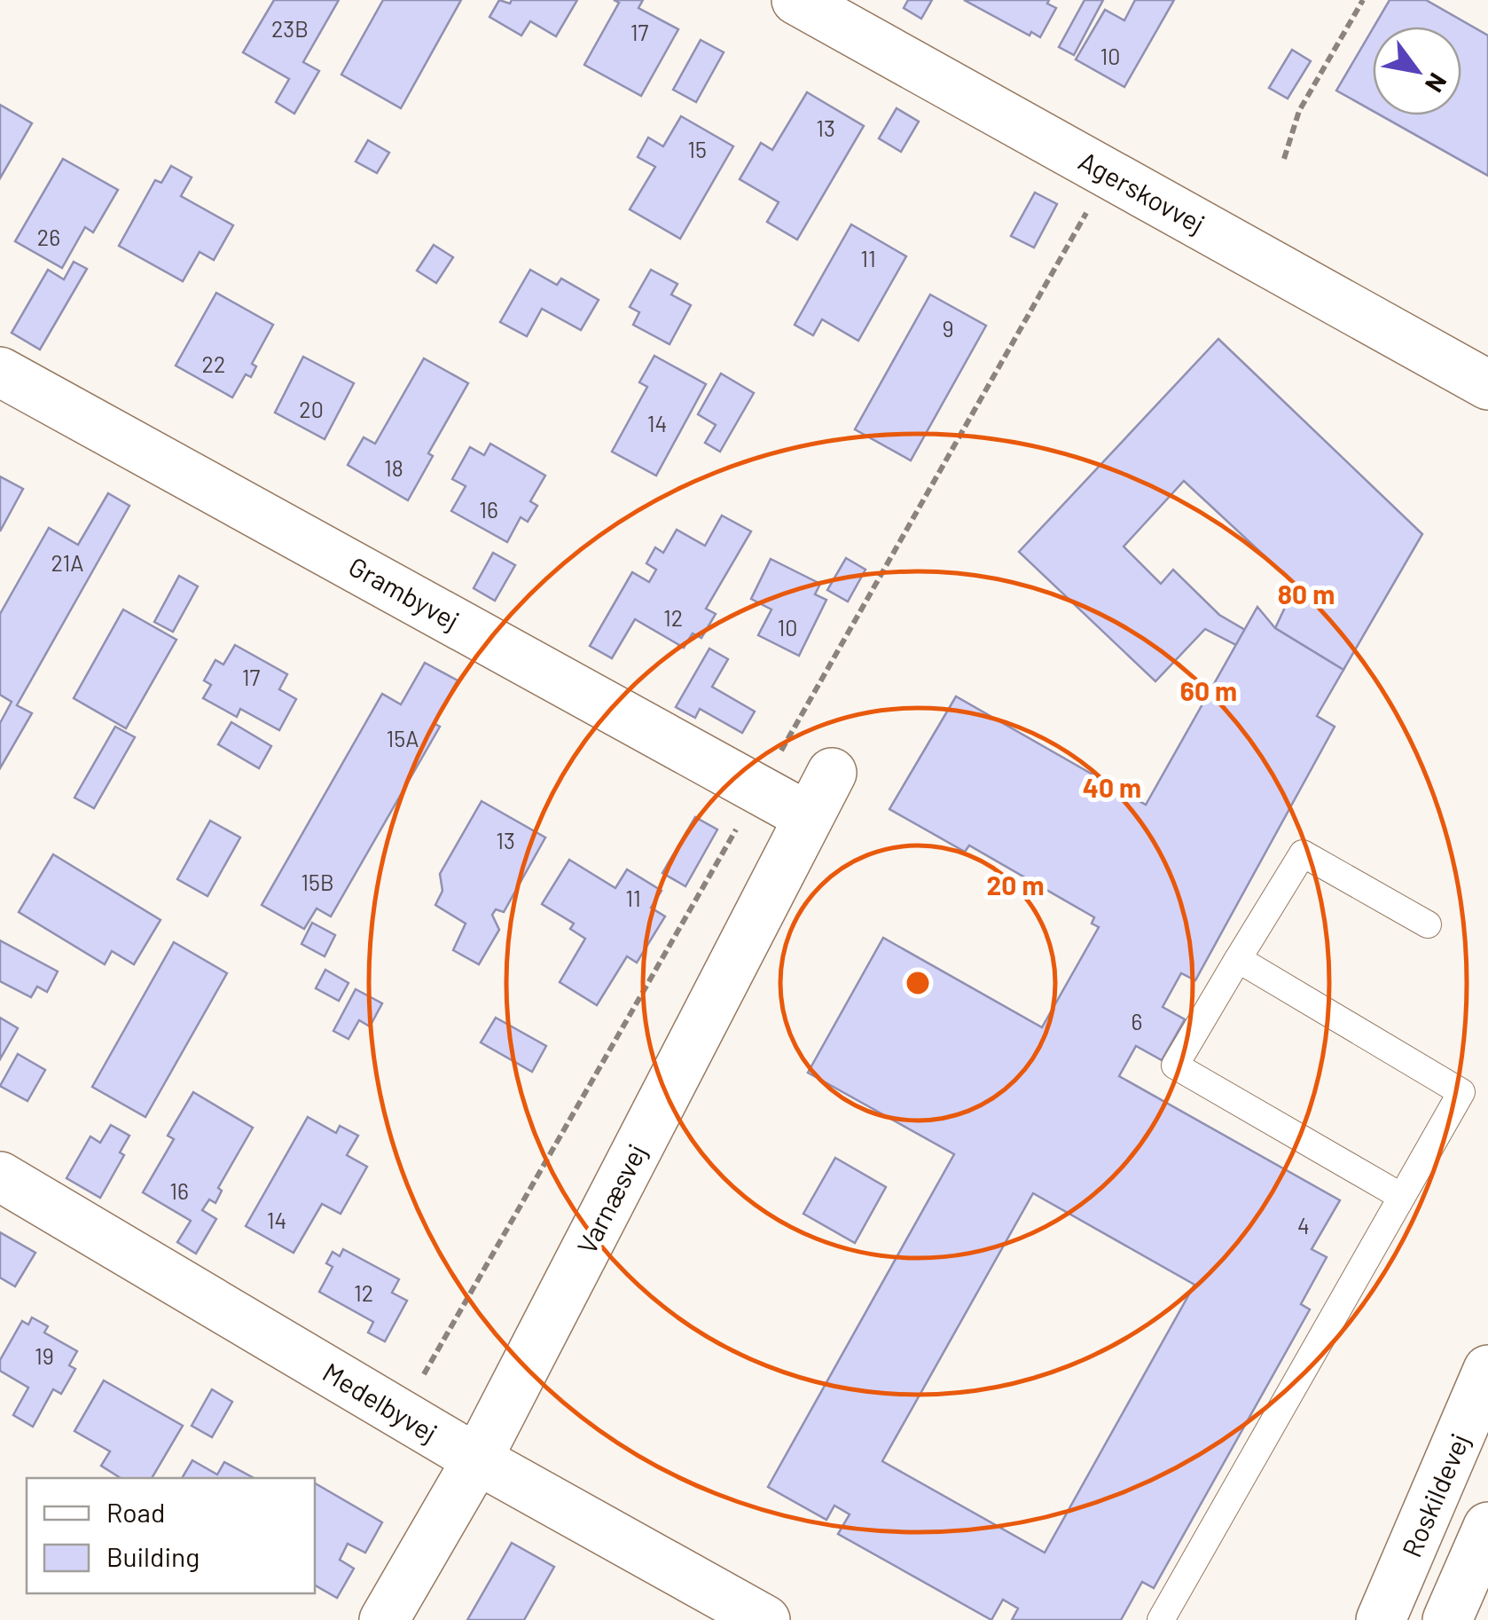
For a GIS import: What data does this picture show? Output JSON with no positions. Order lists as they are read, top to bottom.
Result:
{
  "streets": {
    "street": [
      "Agerskovvej",
      "Grambyvej",
      "Varnæsvej",
      "Medelbyvej",
      "Roskildevej"
    ]
  },
  "crossings": [
    ["Grambyvej", "Varnæsvej"],
    ["Varnæsvej", "Medelbyvej"]
  ],
  "house_numbers": [
    "23B",
    "17",
    "10",
    "13",
    "15",
    "26",
    "11",
    "9",
    "22",
    "20",
    "14",
    "18",
    "16",
    "21A",
    "12",
    "10",
    "17",
    "15A",
    "13",
    "15B",
    "11",
    "6",
    "16",
    "14",
    "4",
    "12",
    "19"
  ],
  "legend": ["Road", "Building"],
  "north": "bottom right",
  "rings": [
    "80 m",
    "60 m",
    "40 m",
    "20 m"
  ]
}
